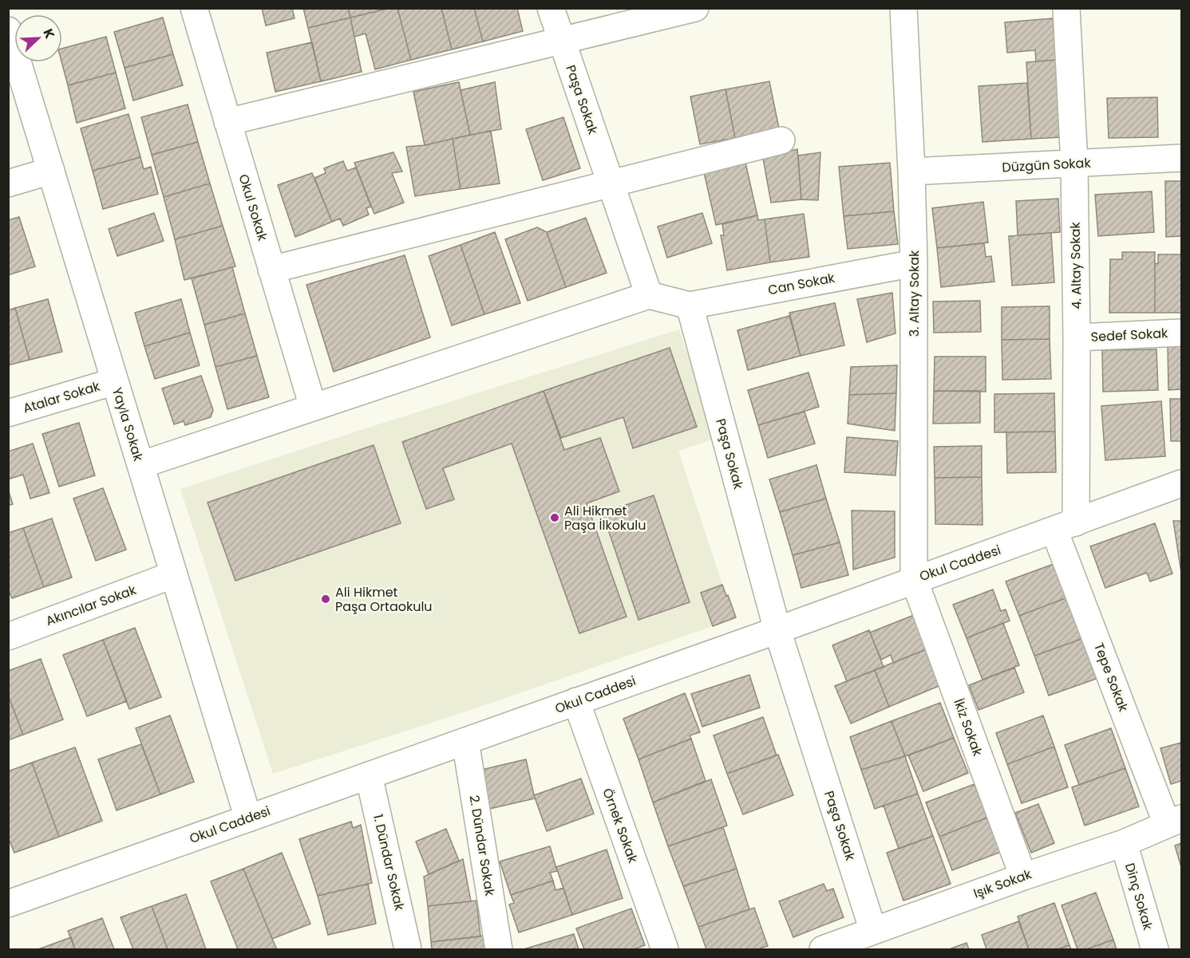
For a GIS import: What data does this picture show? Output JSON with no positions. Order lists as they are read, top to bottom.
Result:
{
  "streets": {
    "street": [
      "Paşa Sokak",
      "Düzgün Sokak",
      "Okul Sokak",
      "4. Altay Sokak",
      "Can Sokak",
      "3. Altay Sokak",
      "Sedef Sokak",
      "Atalar Sokak",
      "Yayla Sokak",
      "Okul Caddesi",
      "Akıncılar Sokak",
      "Tepe Sokak",
      "İkiz Sokak",
      "Örnek Sokak",
      "2. Dündar Sokak",
      "1. Dündar Sokak",
      "Işık Sokak",
      "Dinç Sokak"
    ]
  },
  "crossings": [
    ["Paşa Sokak", "Can Sokak"],
    ["Paşa Sokak", "Okul Caddesi"],
    ["Paşa Sokak", "Işık Sokak"],
    ["Düzgün Sokak", "4. Altay Sokak"],
    ["Düzgün Sokak", "3. Altay Sokak"],
    ["4. Altay Sokak", "Sedef Sokak"],
    ["4. Altay Sokak", "Okul Caddesi"],
    ["4. Altay Sokak", "Tepe Sokak"],
    ["Can Sokak", "3. Altay Sokak"],
    ["3. Altay Sokak", "Okul Caddesi"],
    ["3. Altay Sokak", "İkiz Sokak"],
    ["Atalar Sokak", "Yayla Sokak"],
    ["Yayla Sokak", "Okul Caddesi"],
    ["Yayla Sokak", "Akıncılar Sokak"],
    ["Okul Caddesi", "Tepe Sokak"],
    ["Okul Caddesi", "İkiz Sokak"],
    ["Okul Caddesi", "Örnek Sokak"],
    ["Okul Caddesi", "2. Dündar Sokak"],
    ["Okul Caddesi", "1. Dündar Sokak"],
    ["Tepe Sokak", "Işık Sokak"],
    ["İkiz Sokak", "Işık Sokak"],
    ["Işık Sokak", "Dinç Sokak"]
  ],
  "places": ["Ali Hikmet Paşa İlkokulu", "Ali Hikmet Paşa Ortaokulu"],
  "north": "top right"
}
